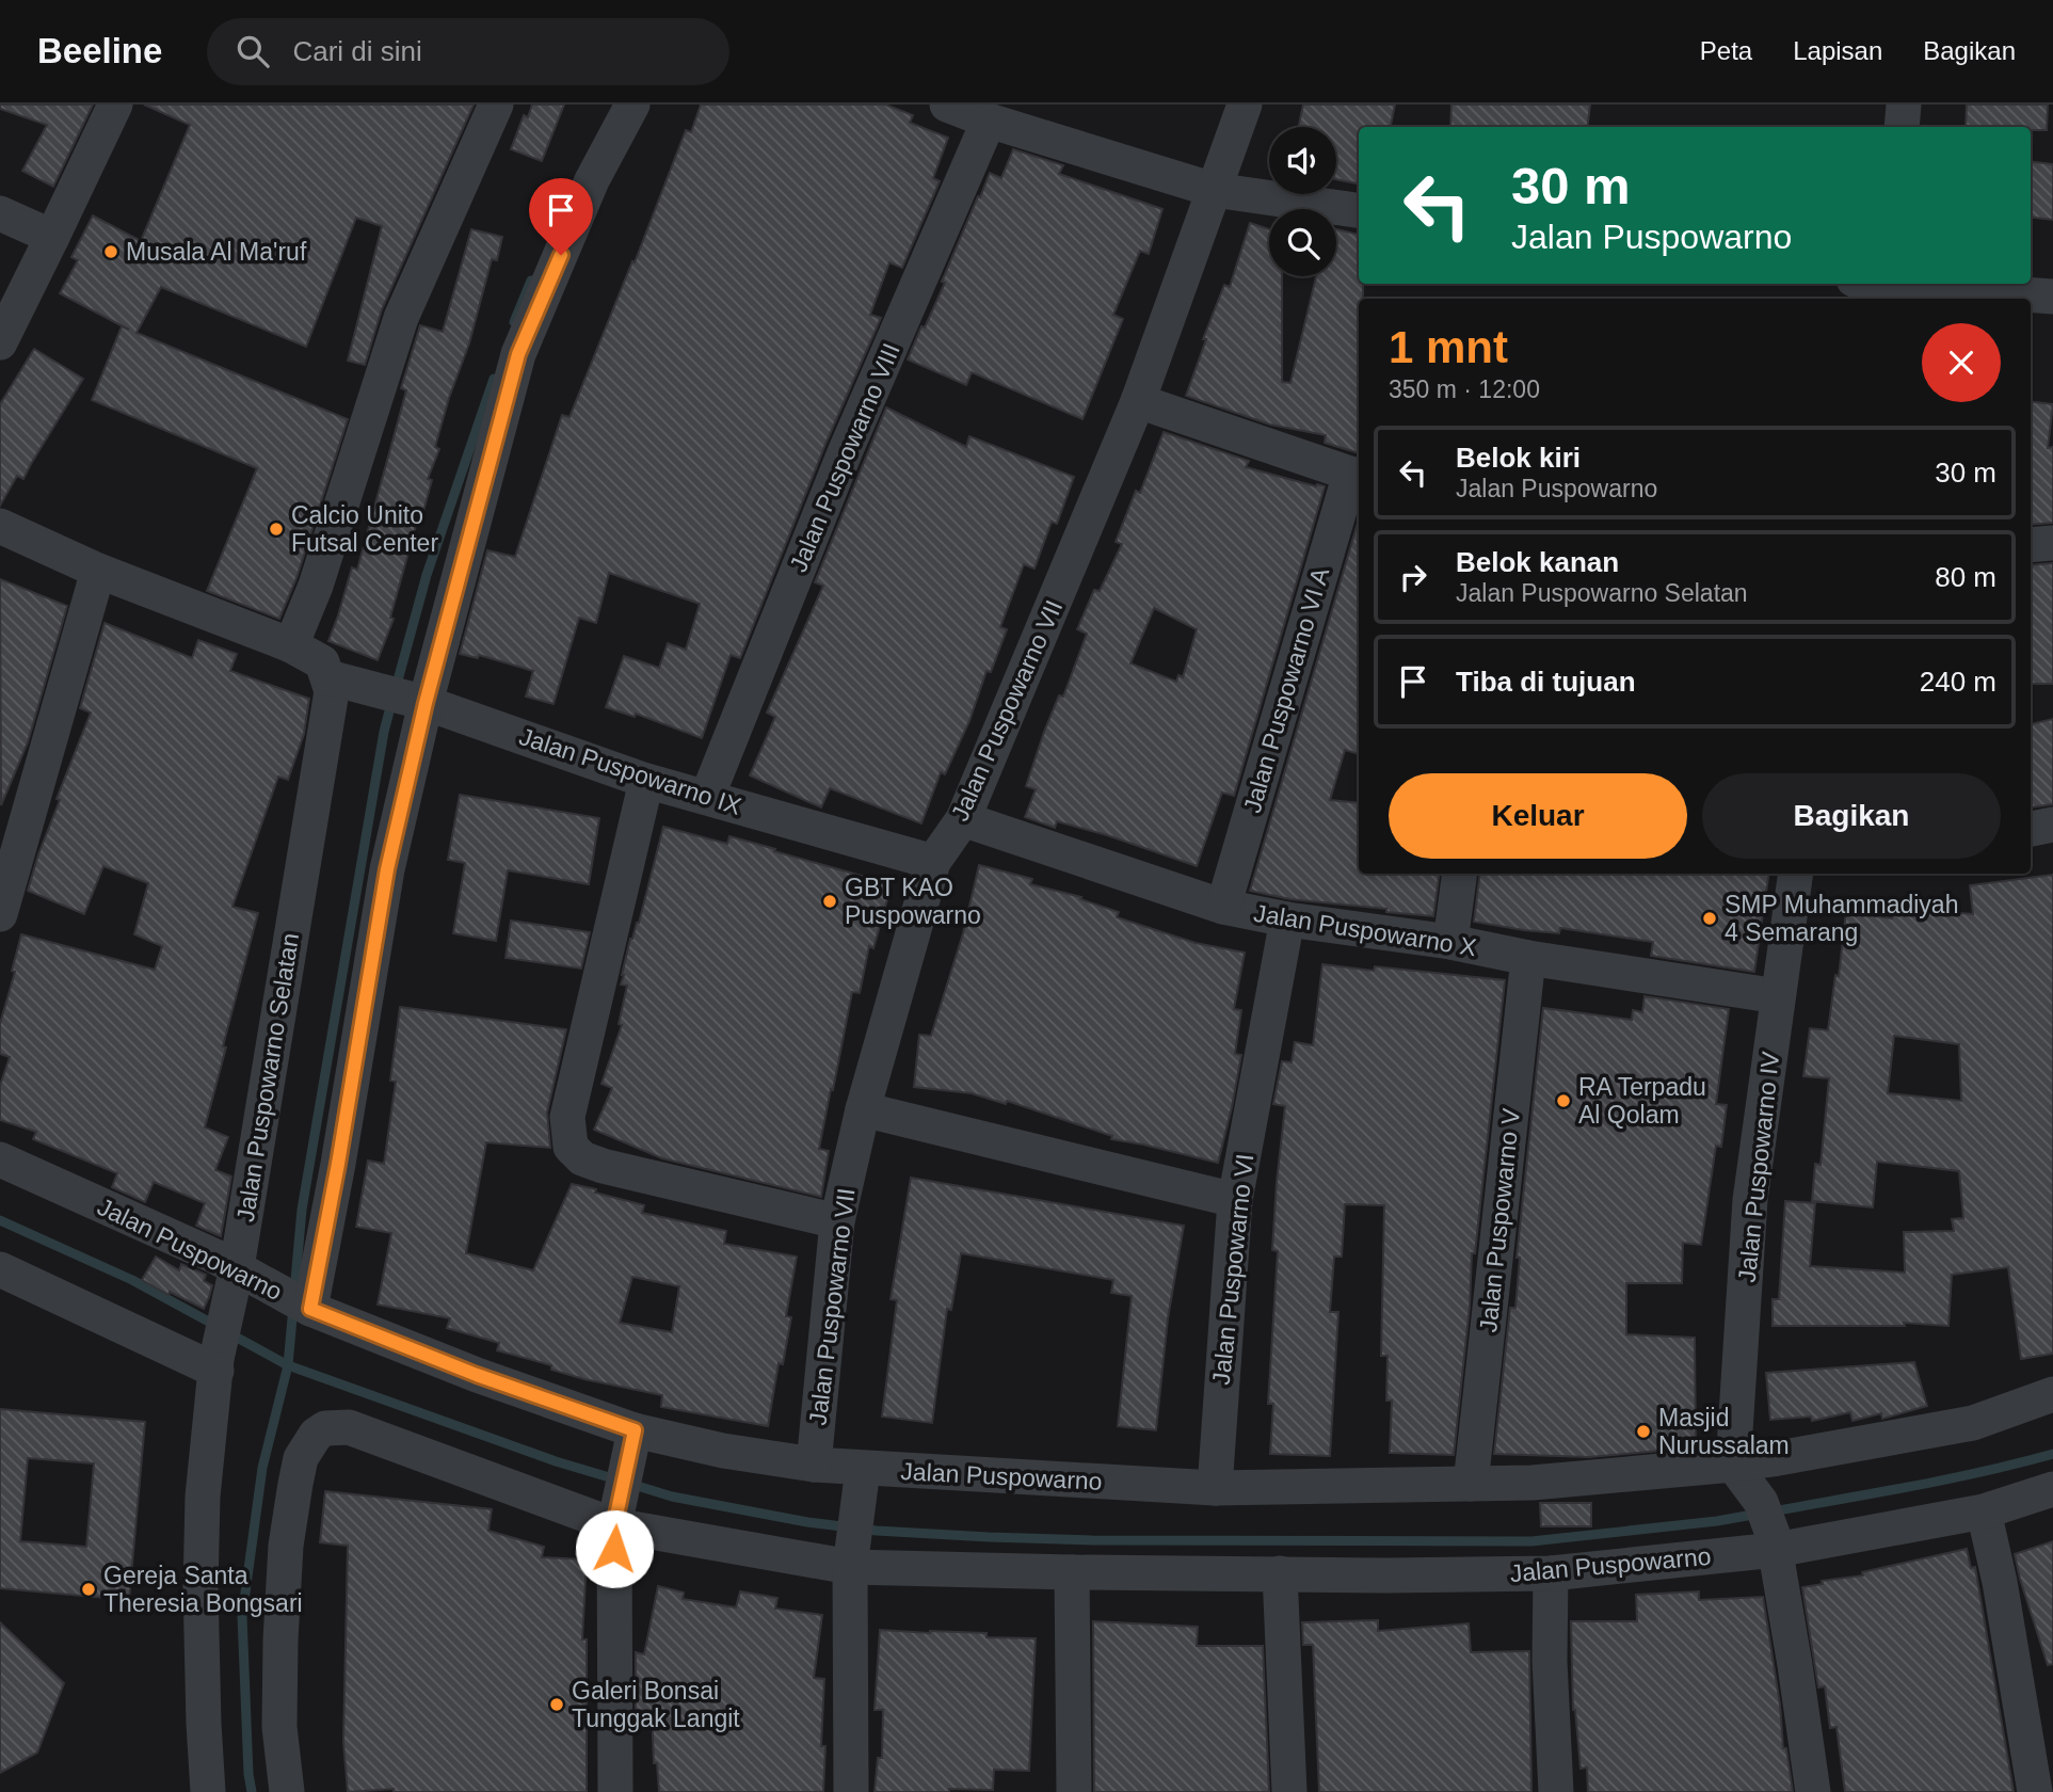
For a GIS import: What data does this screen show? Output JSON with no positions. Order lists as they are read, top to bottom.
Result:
{
  "streets": {
    "street": [
      "Jalan Puspowarno VIII",
      "Jalan Puspowarno VI A",
      "Jalan Puspowarno VII",
      "Jalan Puspowarno IX",
      "Jalan Puspowarno X",
      "Jalan Puspowarno Selatan",
      "Jalan Puspowarno IV",
      "Jalan Puspowarno V",
      "Jalan Puspowarno",
      "Jalan Puspowarno VI"
    ]
  },
  "crossings": [
    ["Jalan Puspowarno VIII", "Jalan Puspowarno IX"],
    ["Jalan Puspowarno VI A", "Jalan Puspowarno X"],
    ["Jalan Puspowarno VII", "Jalan Puspowarno IX"],
    ["Jalan Puspowarno VII", "Jalan Puspowarno X"],
    ["Jalan Puspowarno VII", "Jalan Puspowarno"],
    ["Jalan Puspowarno IX", "Jalan Puspowarno Selatan"],
    ["Jalan Puspowarno X", "Jalan Puspowarno IV"],
    ["Jalan Puspowarno X", "Jalan Puspowarno V"],
    ["Jalan Puspowarno X", "Jalan Puspowarno VI"],
    ["Jalan Puspowarno Selatan", "Jalan Puspowarno"],
    ["Jalan Puspowarno IV", "Jalan Puspowarno"],
    ["Jalan Puspowarno V", "Jalan Puspowarno"],
    ["Jalan Puspowarno", "Jalan Puspowarno VI"]
  ],
  "places": [
    "Musala Al Ma'ruf",
    "Calcio Unito Futsal Center",
    "GBT KAO Puspowarno",
    "SMP Muhammadiyah 4 Semarang",
    "RA Terpadu Al Qolam",
    "Masjid Nurussalam",
    "Gereja Santa Theresia Bongsari",
    "Galeri Bonsai Tunggak Langit"
  ],
  "page": {
    "header": "Beeline",
    "search": "Cari di sini",
    "nav": ["Peta", "Lapisan", "Bagikan"],
    "turn": ["30 m", "Jalan Puspowarno"],
    "heading": ["1 mnt", "350 m · 12:00"],
    "list": [
      {
        "name": "Belok kiri",
        "note": "Jalan Puspowarno",
        "value": "30 m"
      },
      {
        "name": "Belok kanan",
        "note": "Jalan Puspowarno Selatan",
        "value": "80 m"
      },
      {
        "name": "Tiba di tujuan",
        "value": "240 m"
      }
    ],
    "buttons": ["Keluar", "Bagikan"]
  }
}
